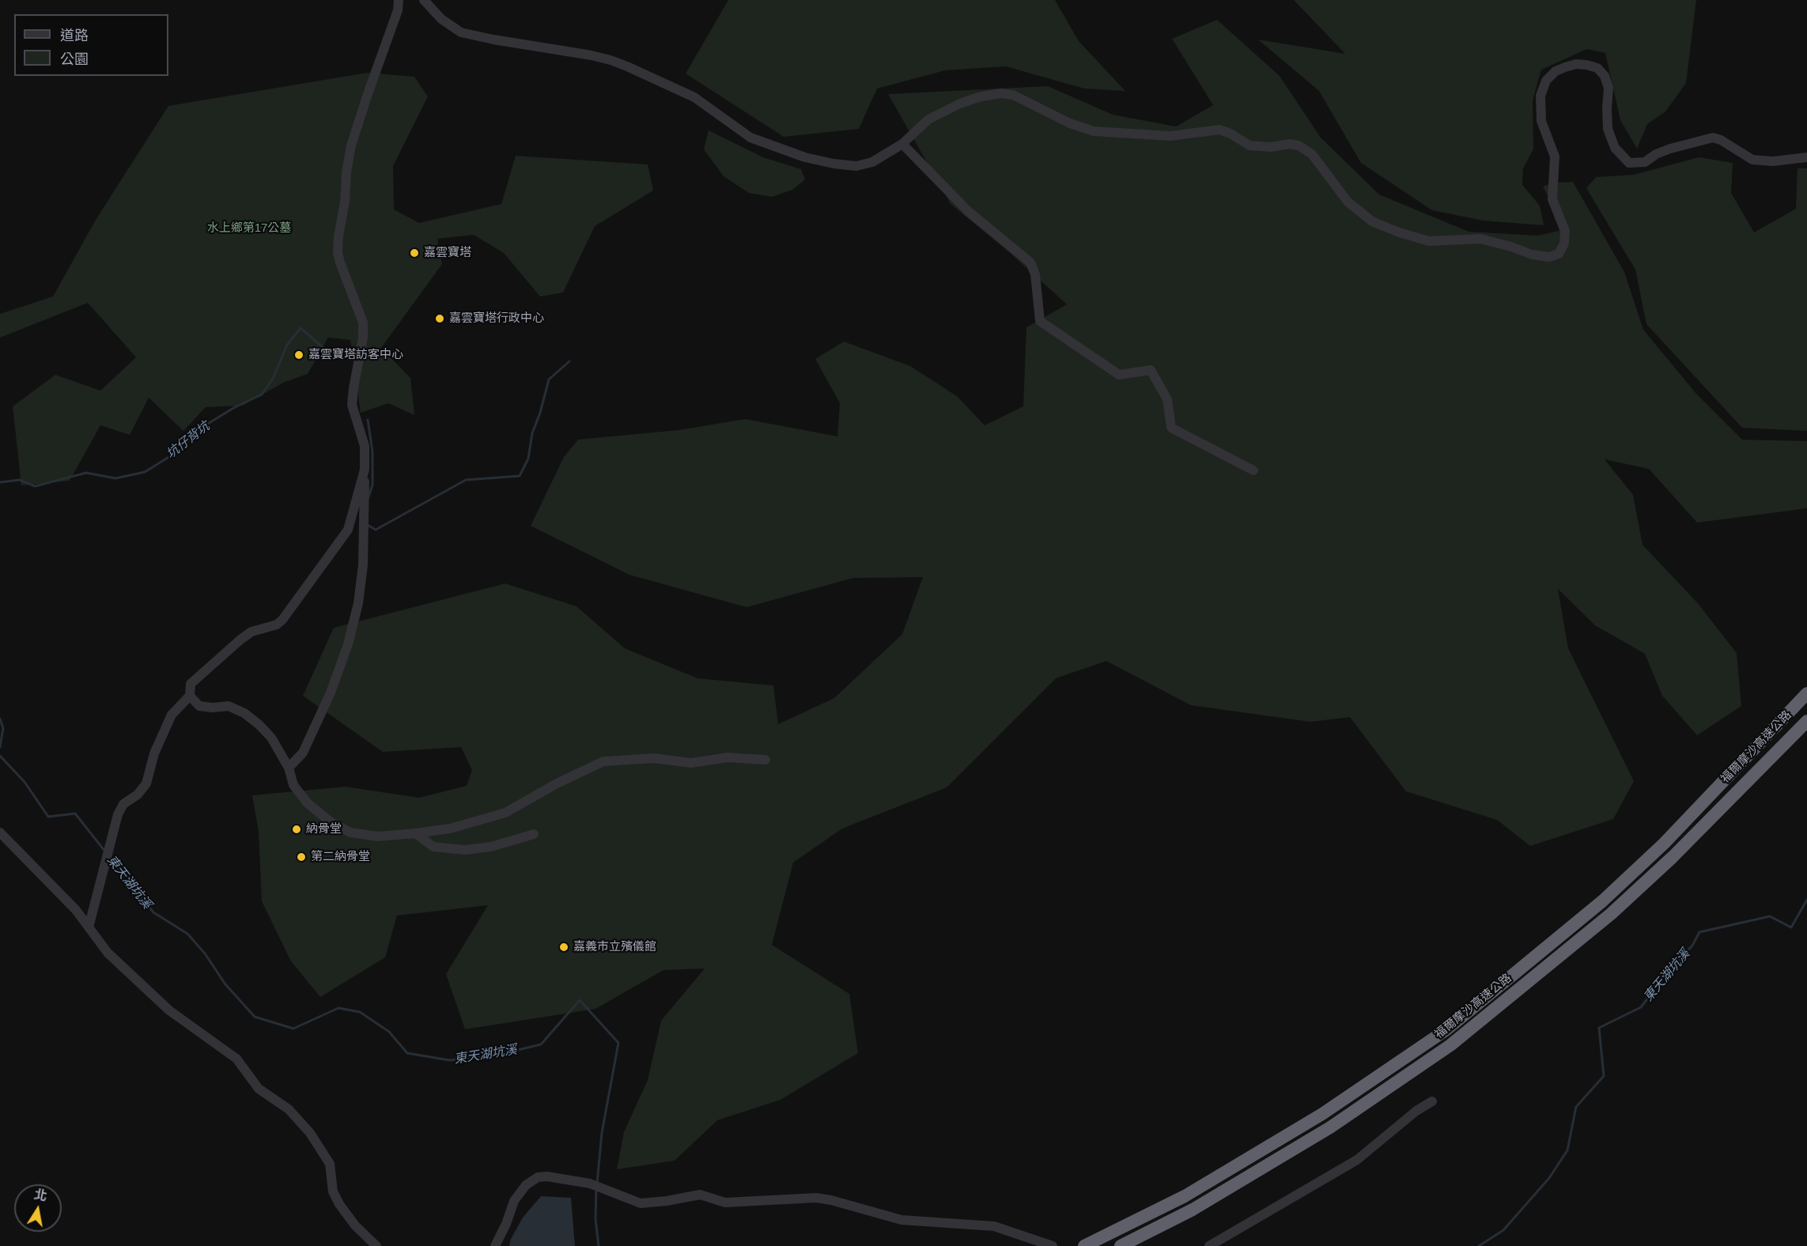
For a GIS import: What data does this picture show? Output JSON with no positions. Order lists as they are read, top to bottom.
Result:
{
  "streets": {
    "highway": ["福爾摩沙高速公路"]
  },
  "water": ["坑仔背坑", "東天湖坑溪"],
  "parks": ["水上鄉第17公墓"],
  "places": [
    "嘉雲寶塔",
    "嘉雲寶塔行政中心",
    "嘉雲寶塔訪客中心",
    "納骨堂",
    "第二納骨堂",
    "嘉義市立殯儀館"
  ],
  "legend": ["道路", "公園"],
  "north": "top"
}
